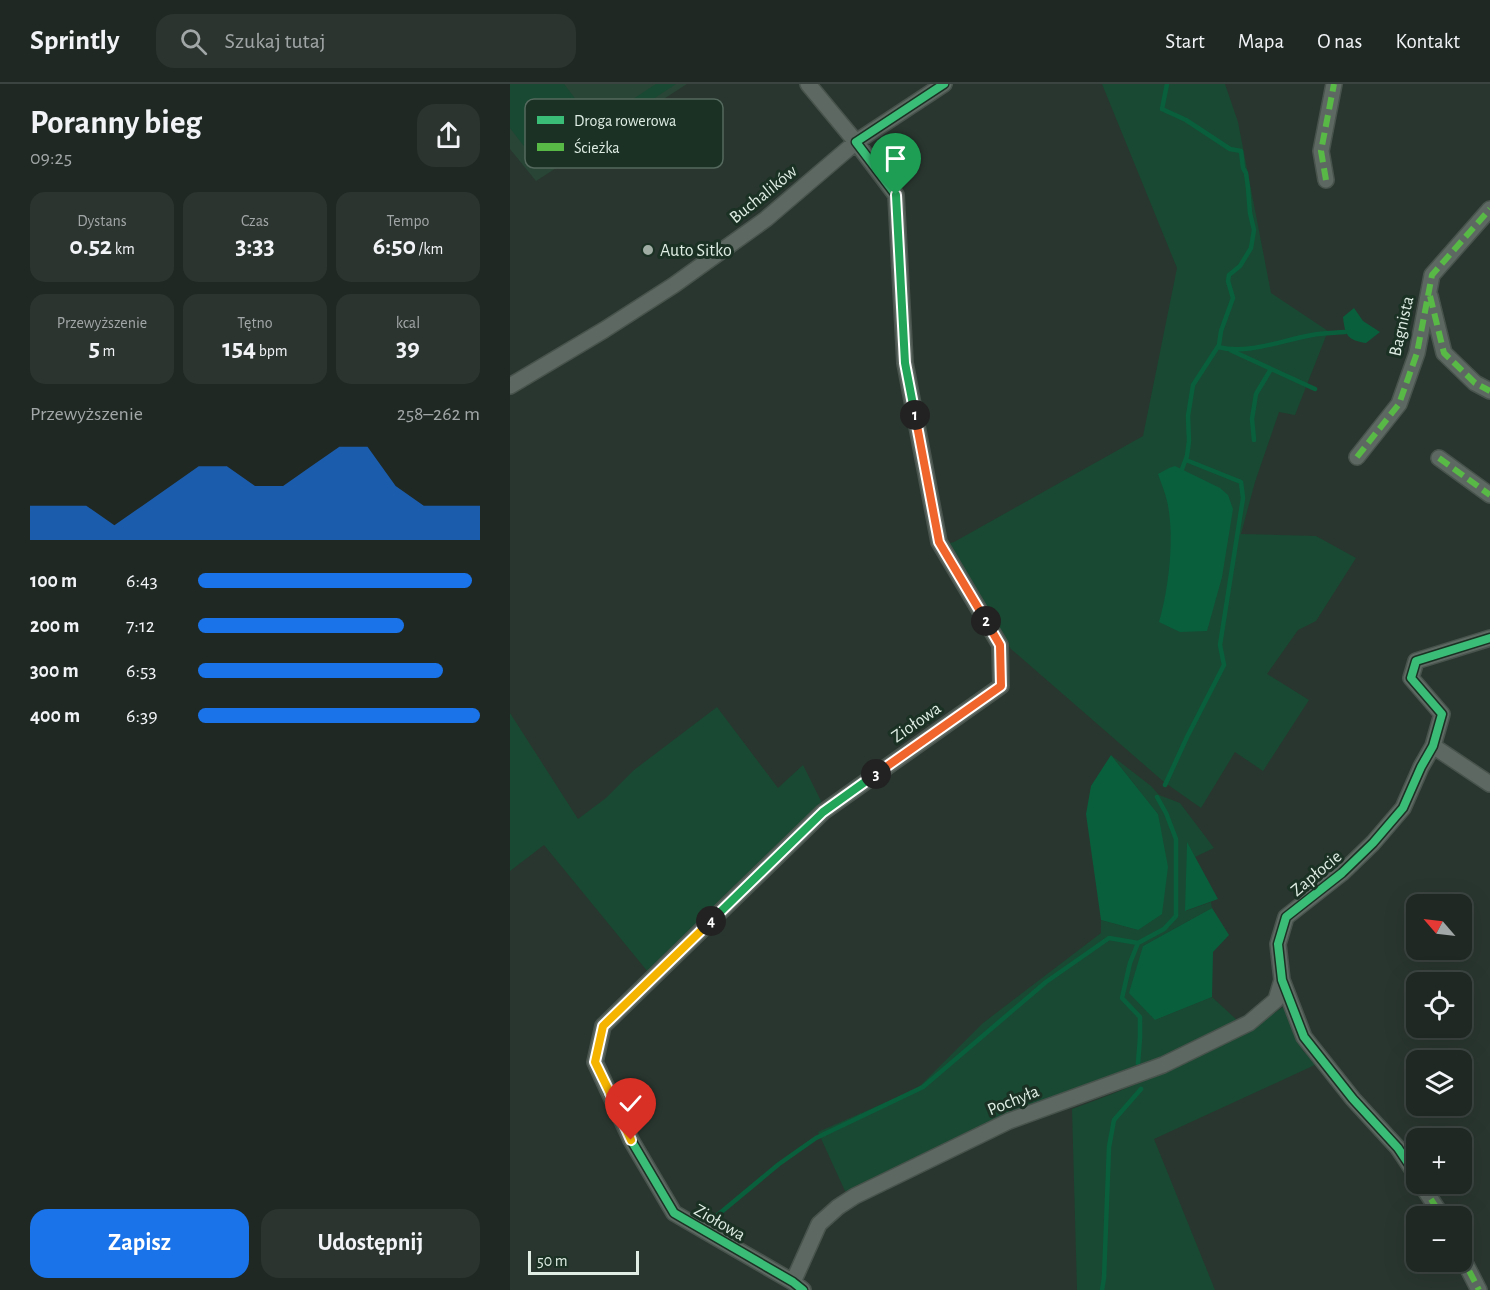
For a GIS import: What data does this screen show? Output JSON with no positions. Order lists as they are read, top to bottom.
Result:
{
  "streets": {
    "street": [
      "Buchalików",
      "Bagnista",
      "Ziołowa",
      "Zapłocie",
      "Pochyła"
    ]
  },
  "crossings": [
    ["Buchalików", "Ziołowa"],
    ["Ziołowa", "Pochyła"],
    ["Zapłocie", "Pochyła"]
  ],
  "places": ["Auto Sitko"],
  "legend": ["Droga rowerowa", "Ścieżka"],
  "scale_bar": "50 m",
  "north": "top left",
  "page": {
    "header": "Sprintly",
    "search": "Szukaj tutaj",
    "nav": [
      "Start",
      "Mapa",
      "O nas",
      "Kontakt"
    ],
    "heading": ["Poranny bieg", "09:25"],
    "stats": [
      ["Dystans", "0.52 km"],
      ["Czas", "3:33"],
      ["Tempo", "6:50 /km"],
      ["Przewyższenie", "5 m"],
      ["Tętno", "154 bpm"],
      ["kcal", "39"]
    ],
    "chart": ["Przewyższenie", "258–262 m"],
    "pins": [
      "1",
      "2",
      "3",
      "4"
    ],
    "list": [
      {
        "name": "100 m",
        "note": "6:43"
      },
      {
        "name": "200 m",
        "note": "7:12"
      },
      {
        "name": "300 m",
        "note": "6:53"
      },
      {
        "name": "400 m",
        "note": "6:39"
      }
    ],
    "map_buttons": ["+", "−"],
    "buttons": ["Zapisz", "Udostępnij"],
    "scale": "50 m"
  }
}
